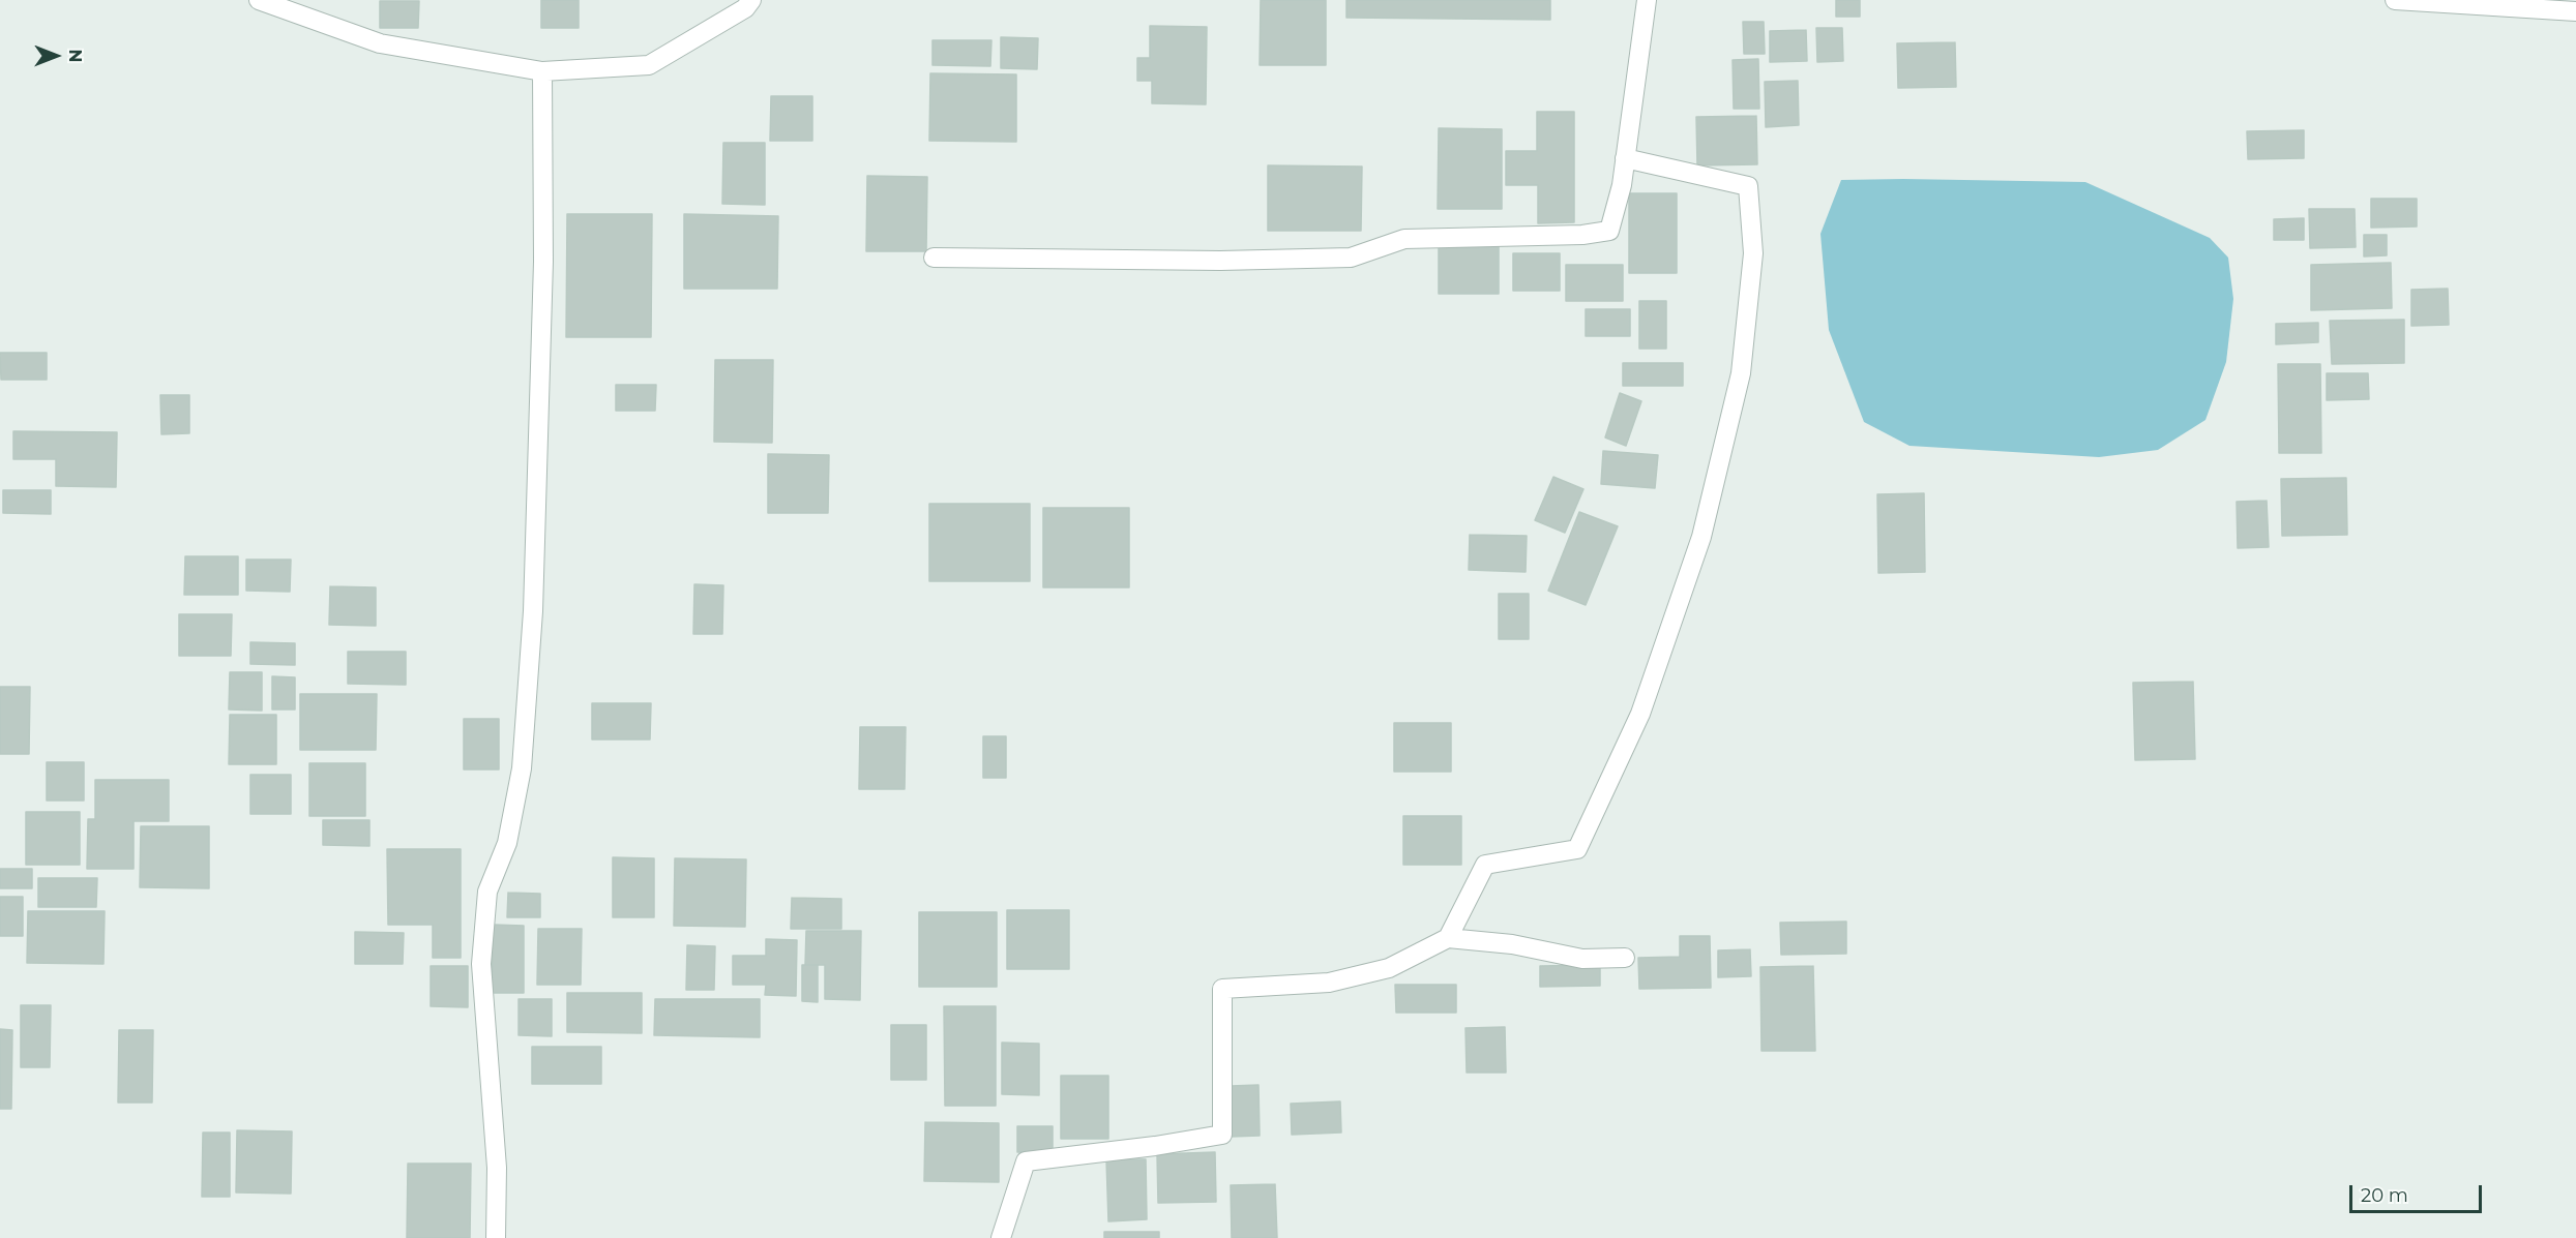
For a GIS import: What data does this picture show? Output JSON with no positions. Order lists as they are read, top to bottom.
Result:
{
  "scale_bar": "20 m",
  "north": "right"
}
